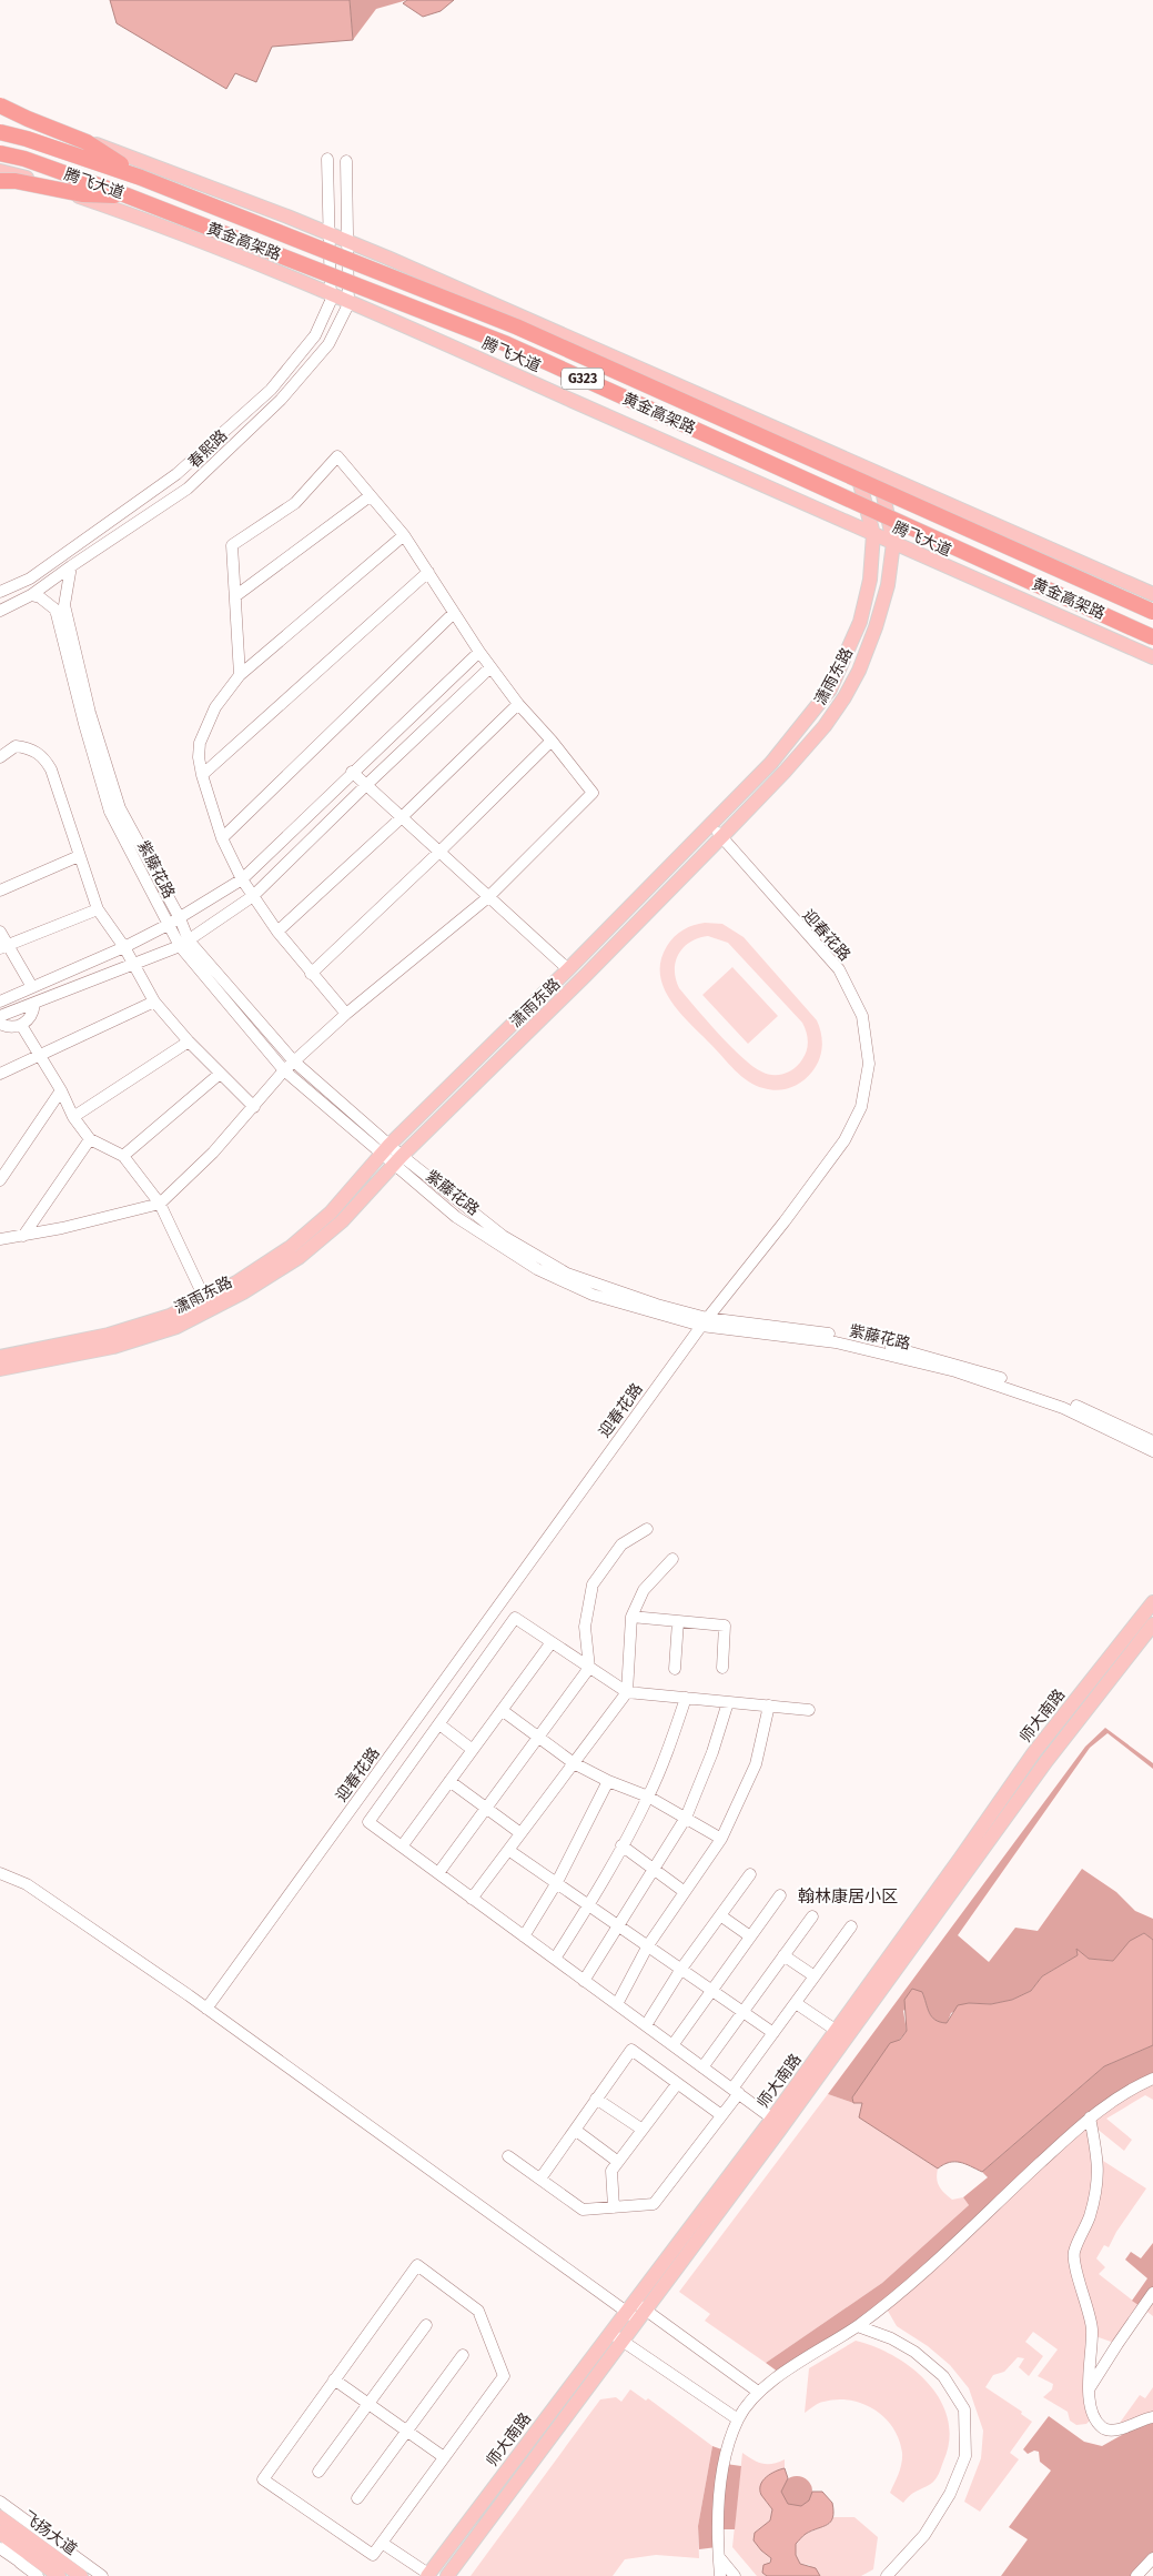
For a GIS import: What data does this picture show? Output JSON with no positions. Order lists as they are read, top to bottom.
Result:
{
  "streets": {
    "highway": ["黄金高架路", "G323"],
    "main road": [
      "腾飞大道",
      "潇雨东路",
      "师大南路",
      "飞扬大道"
    ],
    "street": ["春熙路", "紫藤花路", "迎春花路"]
  },
  "crossings": [
    ["腾飞大道", "春熙路"],
    ["腾飞大道", "潇雨东路"],
    ["春熙路", "紫藤花路"],
    ["潇雨东路", "紫藤花路"],
    ["潇雨东路", "迎春花路"],
    ["紫藤花路", "迎春花路"]
  ],
  "districts": ["翰林康居小区"]
}
